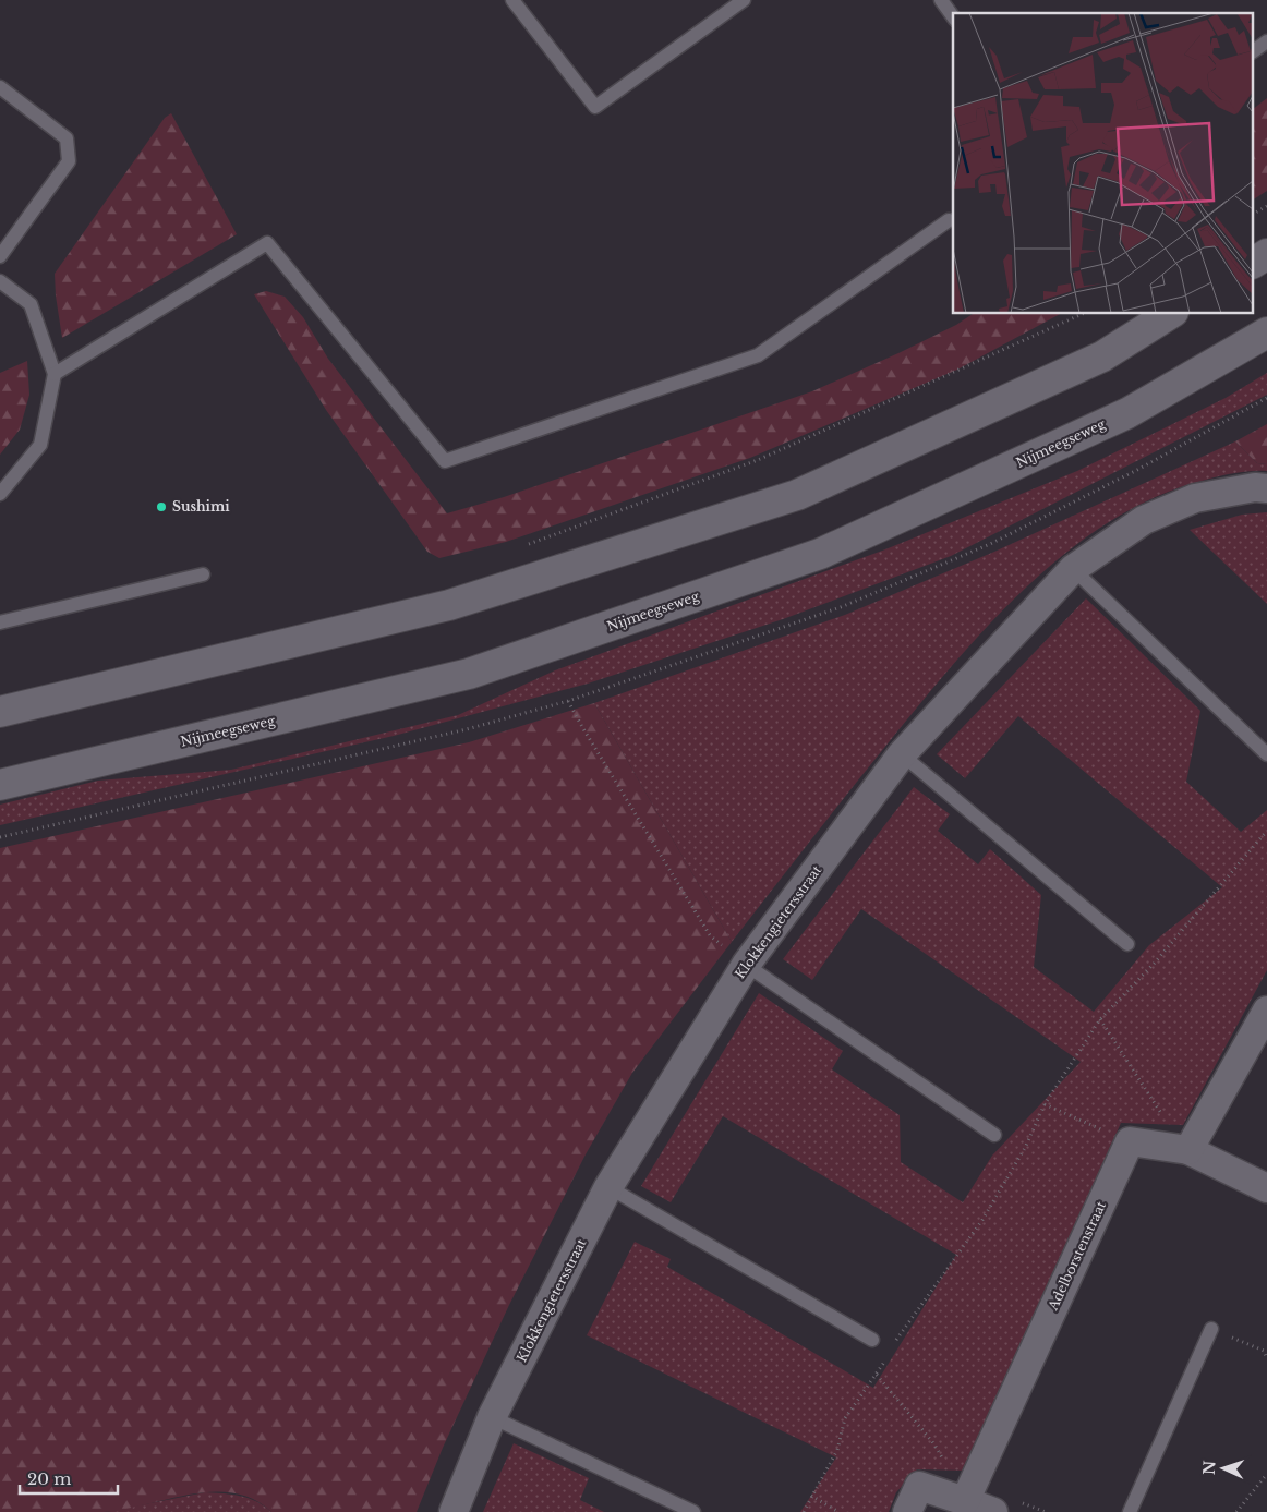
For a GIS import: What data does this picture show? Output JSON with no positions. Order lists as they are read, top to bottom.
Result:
{
  "streets": {
    "main road": ["Nijmeegseweg"],
    "street": ["Klokkengietersstraat", "Adelborstenstraat"]
  },
  "places": ["Sushimi"],
  "scale_bar": "20 m",
  "north": "left"
}
